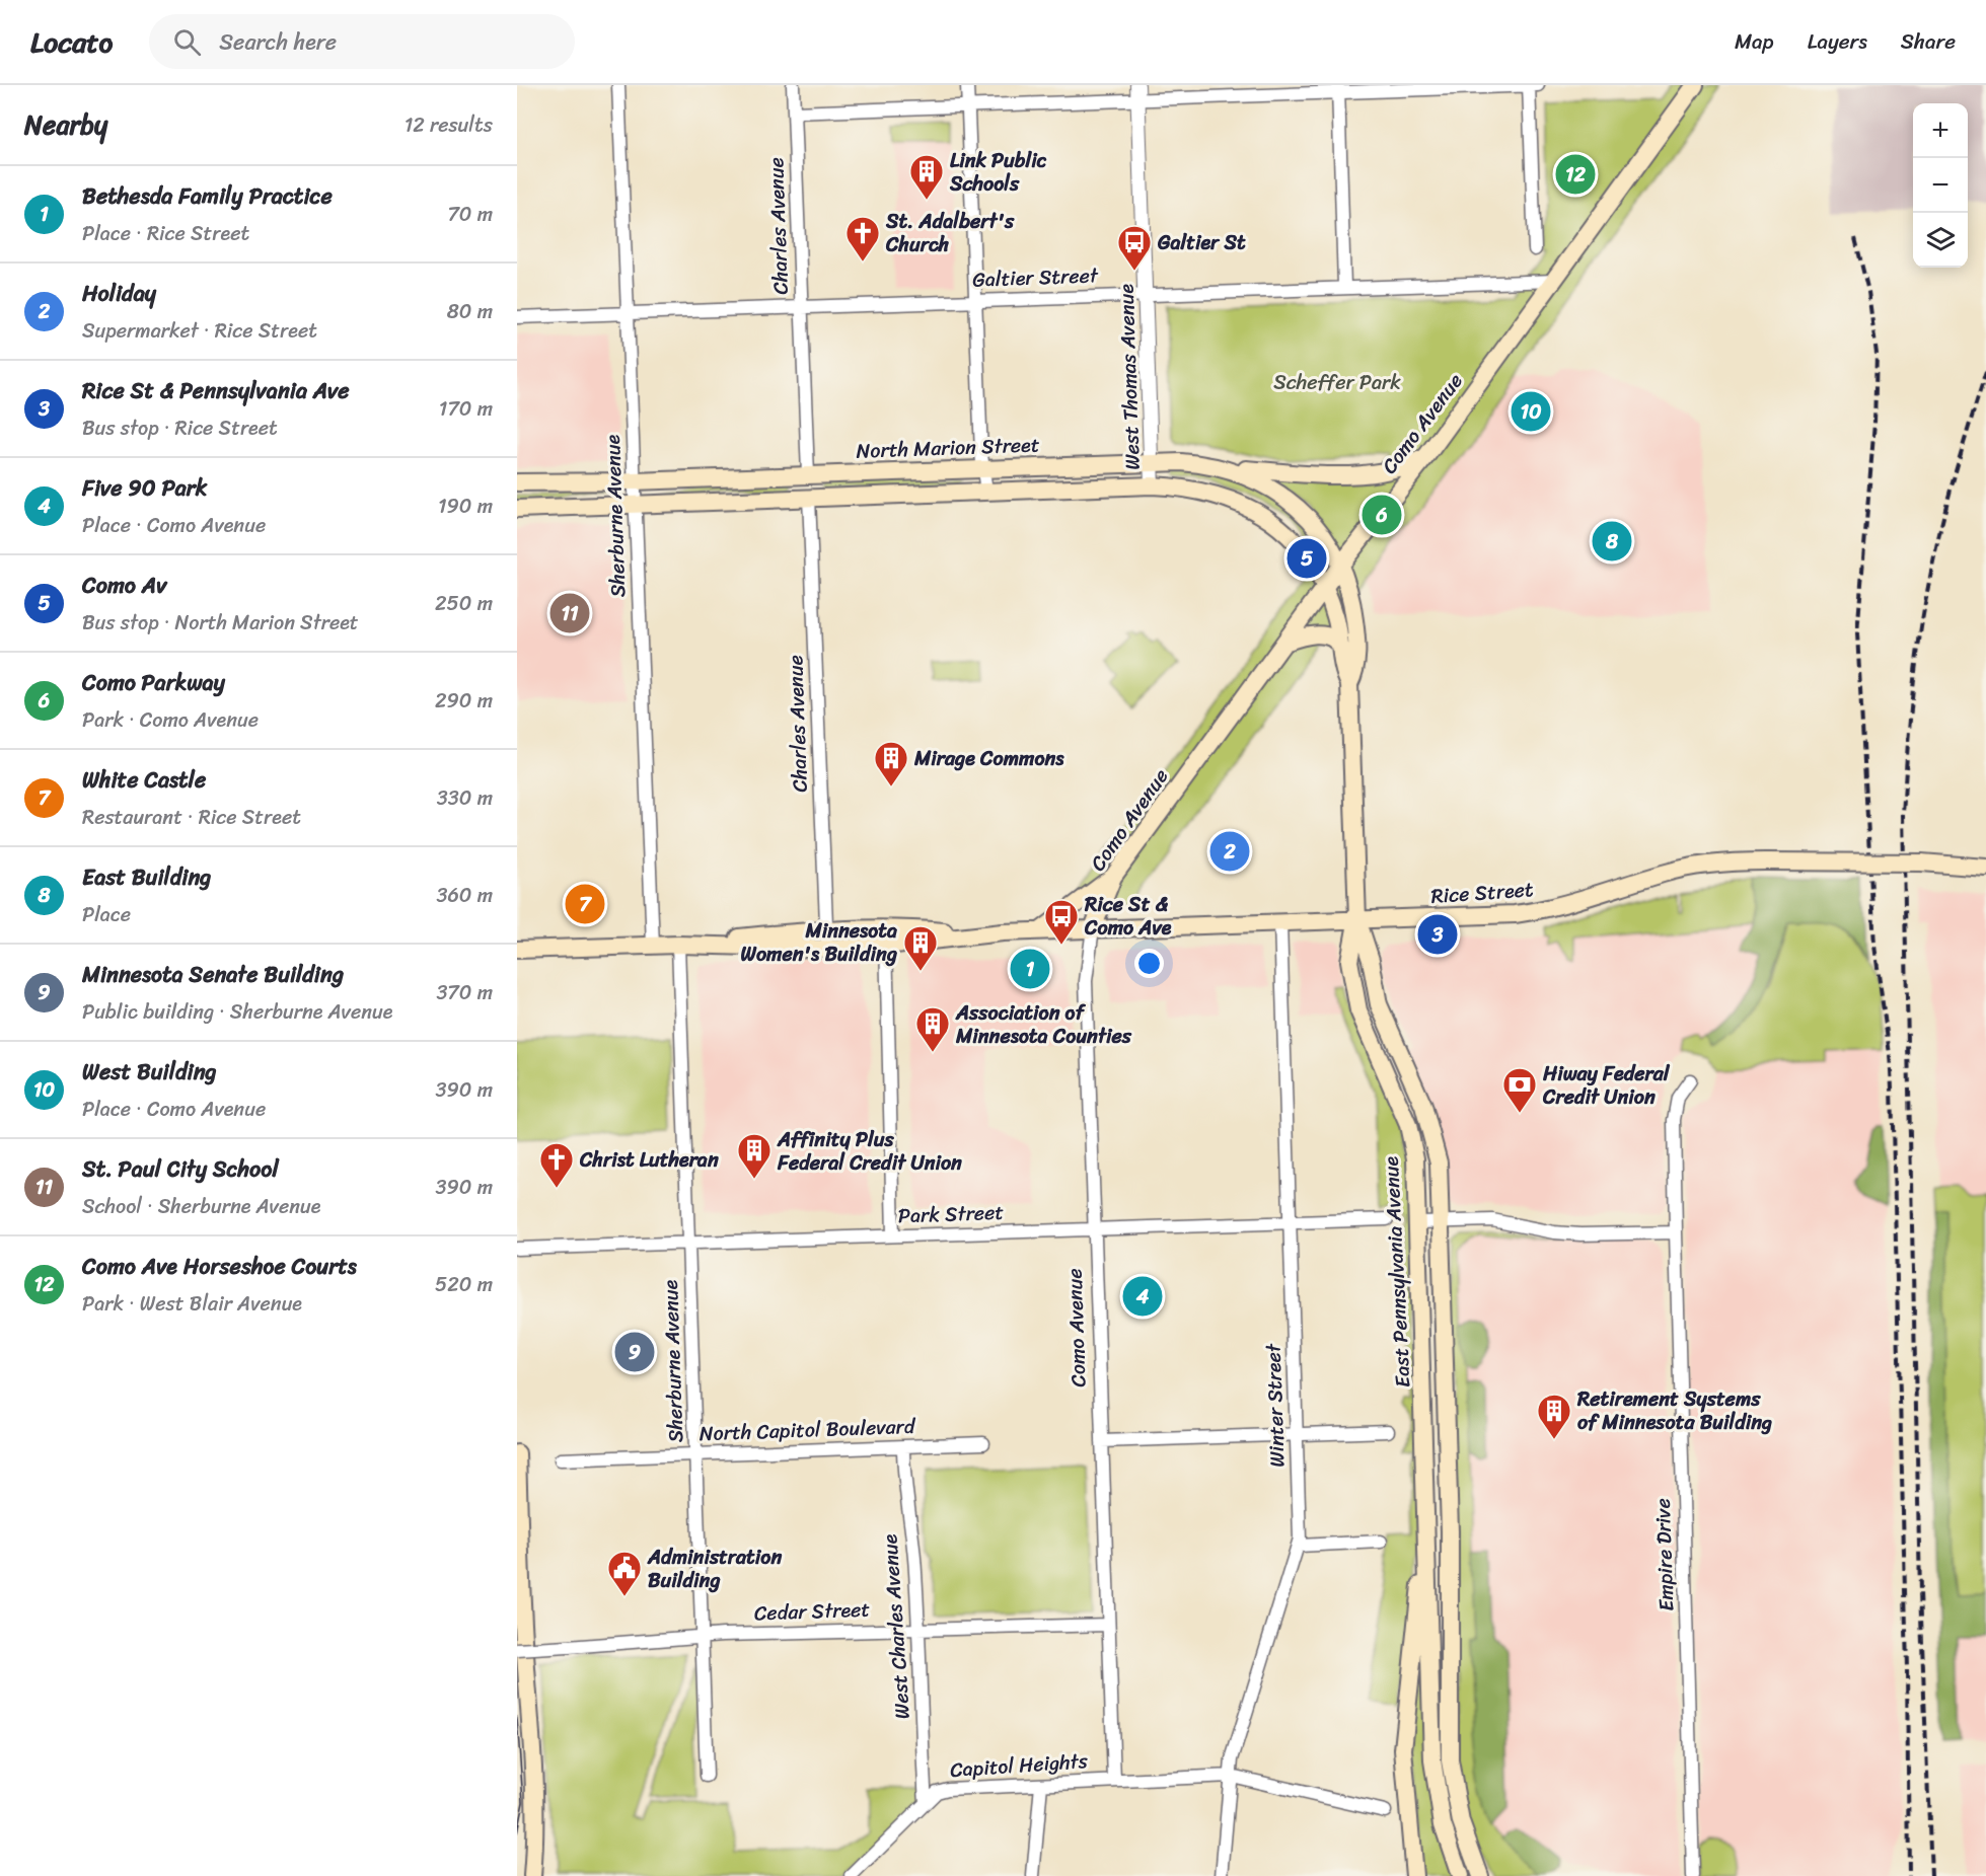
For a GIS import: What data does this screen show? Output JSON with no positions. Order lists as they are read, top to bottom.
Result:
{
  "streets": {
    "main road": [
      "Como Avenue",
      "North Marion Street",
      "Rice Street",
      "East Pennsylvania Avenue"
    ],
    "street": [
      "Charles Avenue",
      "Galtier Street",
      "West Thomas Avenue",
      "Sherburne Avenue",
      "Park Street",
      "Winter Street",
      "North Capitol Boulevard",
      "Empire Drive",
      "Cedar Street",
      "West Charles Avenue",
      "Capitol Heights"
    ]
  },
  "crossings": [
    ["Charles Avenue", "Galtier Street"],
    ["Charles Avenue", "North Marion Street"],
    ["Charles Avenue", "Rice Street"],
    ["Galtier Street", "West Thomas Avenue"],
    ["Galtier Street", "Como Avenue"],
    ["Galtier Street", "Sherburne Avenue"],
    ["West Thomas Avenue", "North Marion Street"],
    ["Como Avenue", "North Marion Street"],
    ["Como Avenue", "Rice Street"],
    ["Como Avenue", "Park Street"],
    ["Como Avenue", "Cedar Street"],
    ["Como Avenue", "Capitol Heights"],
    ["North Marion Street", "Sherburne Avenue"],
    ["Sherburne Avenue", "Rice Street"],
    ["Sherburne Avenue", "Park Street"],
    ["Sherburne Avenue", "North Capitol Boulevard"],
    ["Sherburne Avenue", "Cedar Street"],
    ["Rice Street", "East Pennsylvania Avenue"],
    ["Rice Street", "Winter Street"],
    ["Park Street", "Winter Street"],
    ["Winter Street", "Capitol Heights"],
    ["North Capitol Boulevard", "West Charles Avenue"],
    ["Cedar Street", "West Charles Avenue"],
    ["West Charles Avenue", "Capitol Heights"]
  ],
  "parks": ["Scheffer Park"],
  "places": {
    "building": [
      "Link Public Schools",
      "Mirage Commons",
      "Minnesota Women's Building",
      "Association of Minnesota Counties",
      "Affinity Plus Federal Credit Union",
      "Retirement Systems of Minnesota Building"
    ],
    "church": ["St. Adalbert's Church", "Christ Lutheran"],
    "bus stop": ["Galtier St", "Rice St & Como Ave"],
    "bank": ["Hiway Federal Credit Union"],
    "public building": ["Administration Building"]
  },
  "page": {
    "header": "Locato",
    "search": "Search here",
    "nav": ["Map", "Layers", "Share"],
    "heading": ["Nearby", "12 results"],
    "map_buttons": ["+", "−"],
    "pins": [
      "12",
      "10",
      "6",
      "8",
      "5",
      "11",
      "2",
      "7",
      "3",
      "1",
      "4",
      "9"
    ],
    "list": [
      {
        "mark": "1",
        "name": "Bethesda Family Practice",
        "note": "Place · Rice Street",
        "value": "70 m"
      },
      {
        "mark": "2",
        "name": "Holiday",
        "note": "Supermarket · Rice Street",
        "value": "80 m"
      },
      {
        "mark": "3",
        "name": "Rice St & Pennsylvania Ave",
        "note": "Bus stop · Rice Street",
        "value": "170 m"
      },
      {
        "mark": "4",
        "name": "Five 90 Park",
        "note": "Place · Como Avenue",
        "value": "190 m"
      },
      {
        "mark": "5",
        "name": "Como Av",
        "note": "Bus stop · North Marion Street",
        "value": "250 m"
      },
      {
        "mark": "6",
        "name": "Como Parkway",
        "note": "Park · Como Avenue",
        "value": "290 m"
      },
      {
        "mark": "7",
        "name": "White Castle",
        "note": "Restaurant · Rice Street",
        "value": "330 m"
      },
      {
        "mark": "8",
        "name": "East Building",
        "note": "Place",
        "value": "360 m"
      },
      {
        "mark": "9",
        "name": "Minnesota Senate Building",
        "note": "Public building · Sherburne Avenue",
        "value": "370 m"
      },
      {
        "mark": "10",
        "name": "West Building",
        "note": "Place · Como Avenue",
        "value": "390 m"
      },
      {
        "mark": "11",
        "name": "St. Paul City School",
        "note": "School · Sherburne Avenue",
        "value": "390 m"
      },
      {
        "mark": "12",
        "name": "Como Ave Horseshoe Courts",
        "note": "Park · West Blair Avenue",
        "value": "520 m"
      }
    ]
  }
}
